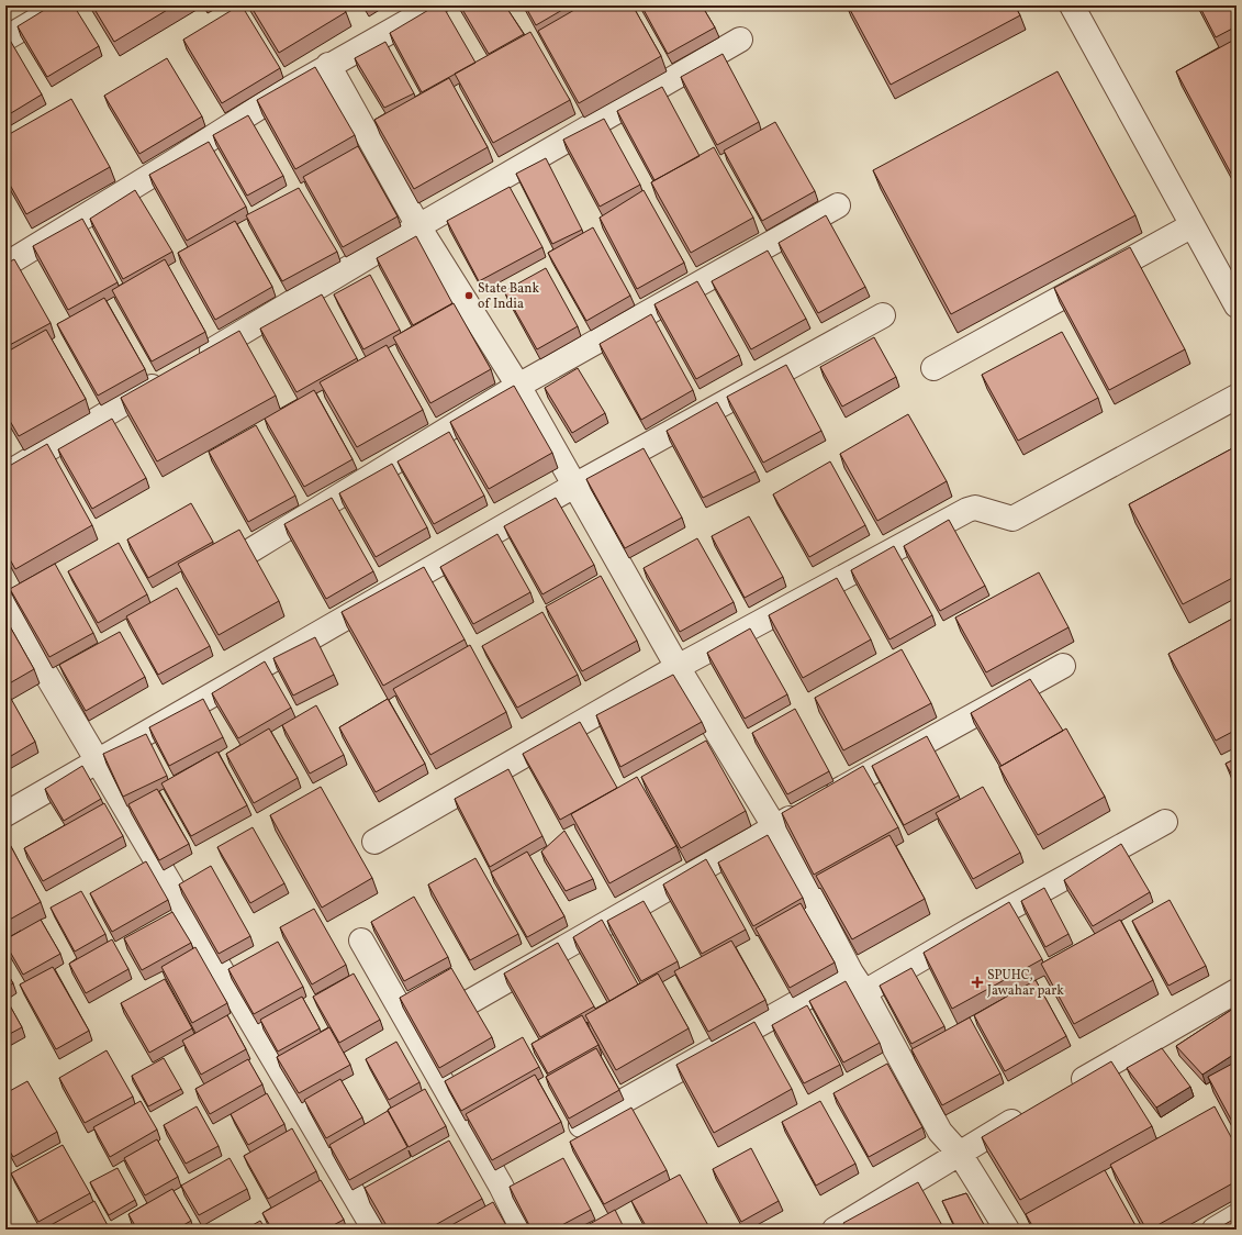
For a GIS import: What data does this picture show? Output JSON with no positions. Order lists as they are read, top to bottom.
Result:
{
  "places": {
    "other": ["State Bank of India"],
    "health": ["SPUHC, Jawahar park"]
  }
}
